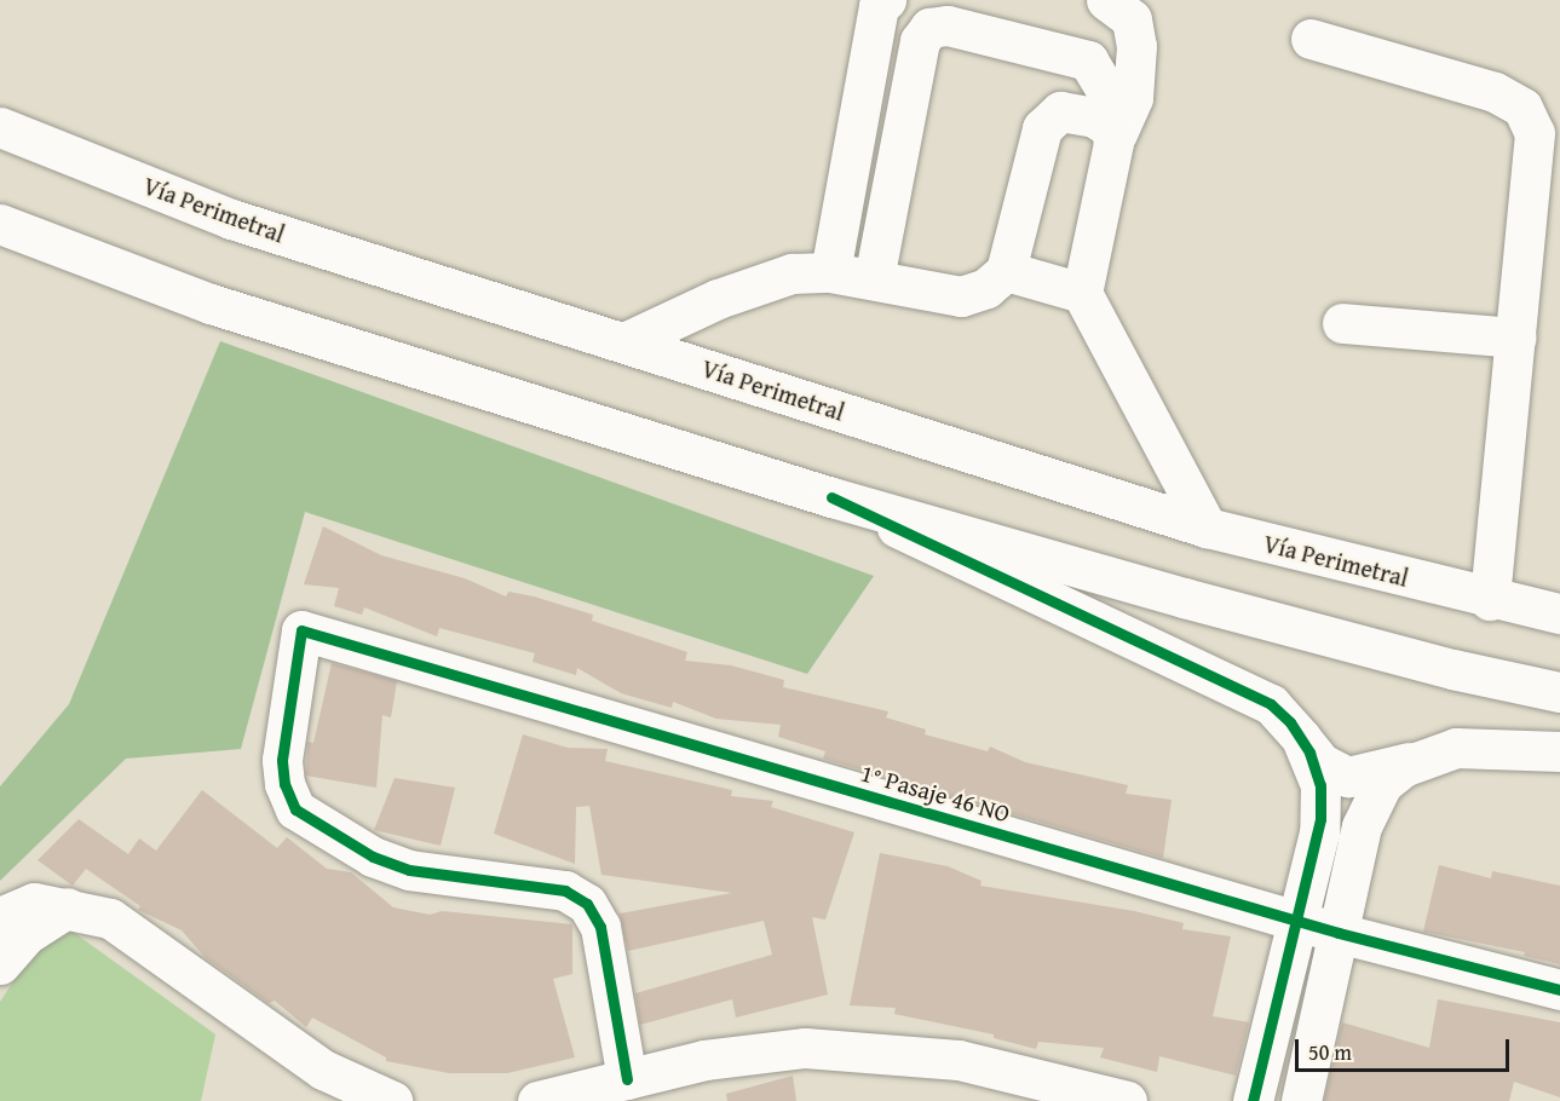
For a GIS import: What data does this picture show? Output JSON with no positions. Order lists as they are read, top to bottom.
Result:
{
  "streets": {
    "main road": ["Vía Perimetral", "1° Pasaje 46 NO"]
  },
  "scale_bar": "50 m"
}
